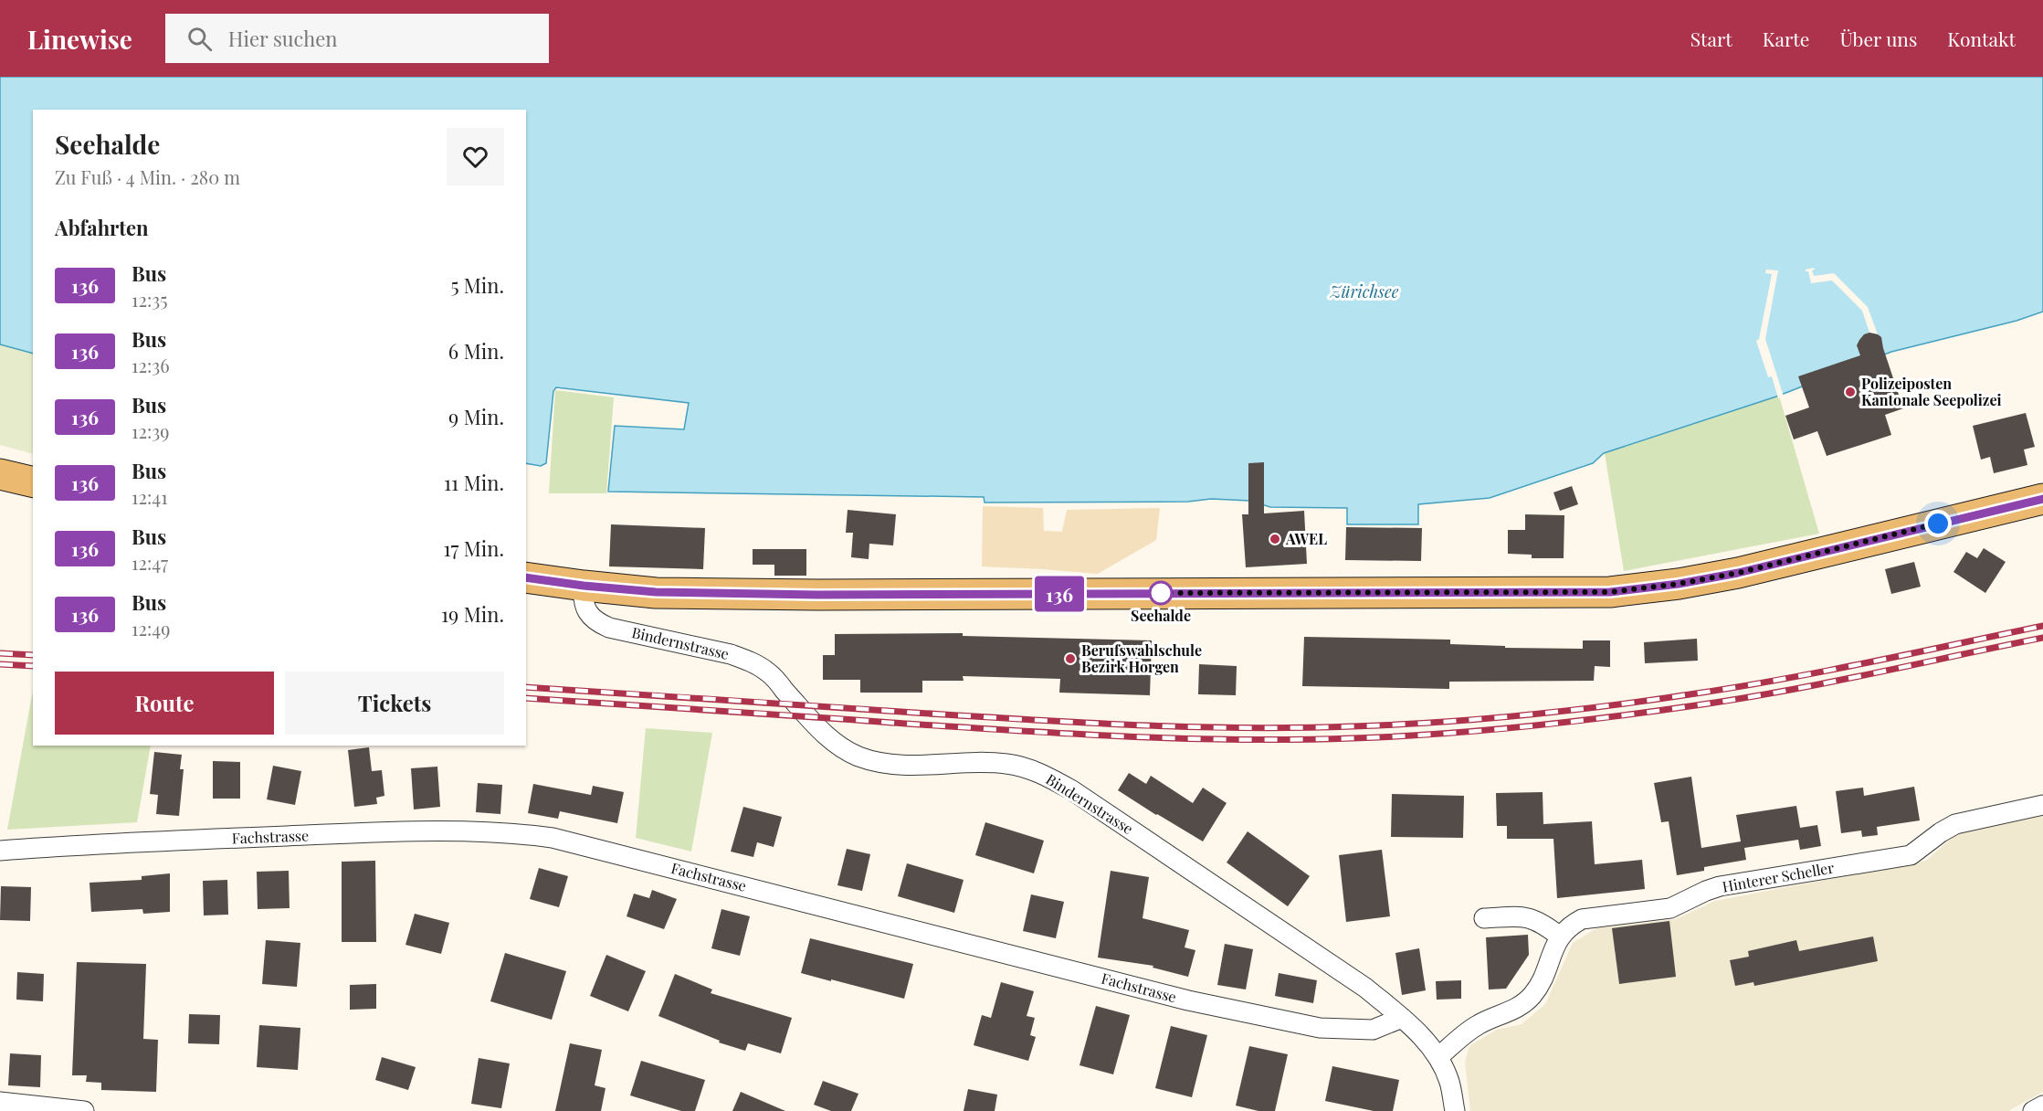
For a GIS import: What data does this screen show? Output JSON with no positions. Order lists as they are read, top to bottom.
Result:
{
  "streets": {
    "street": ["Bindernstrasse", "Fachstrasse", "Hinterer Scheller"]
  },
  "crossings": [
    ["Bindernstrasse", "Fachstrasse"],
    ["Bindernstrasse", "Hinterer Scheller"]
  ],
  "water": ["Zürichsee"],
  "places": [
    "Polizeiposten Kantonale Seepolizei",
    "AWEL",
    "Seehalde",
    "Berufswahlschule Bezirk Horgen"
  ],
  "lines": ["bus line 136"],
  "page": {
    "header": "Linewise",
    "search": "Hier suchen",
    "nav": [
      "Start",
      "Karte",
      "Über uns",
      "Kontakt"
    ],
    "on_map": "136",
    "heading": [
      ["Seehalde", "Zu Fuß · 4 Min. · 280 m"],
      "Abfahrten"
    ],
    "list": [
      {
        "mark": "136",
        "name": "Bus",
        "note": "12:35",
        "value": "5 Min."
      },
      {
        "mark": "136",
        "name": "Bus",
        "note": "12:36",
        "value": "6 Min."
      },
      {
        "mark": "136",
        "name": "Bus",
        "note": "12:39",
        "value": "9 Min."
      },
      {
        "mark": "136",
        "name": "Bus",
        "note": "12:41",
        "value": "11 Min."
      },
      {
        "mark": "136",
        "name": "Bus",
        "note": "12:47",
        "value": "17 Min."
      },
      {
        "mark": "136",
        "name": "Bus",
        "note": "12:49",
        "value": "19 Min."
      }
    ],
    "buttons": ["Route", "Tickets"]
  }
}
